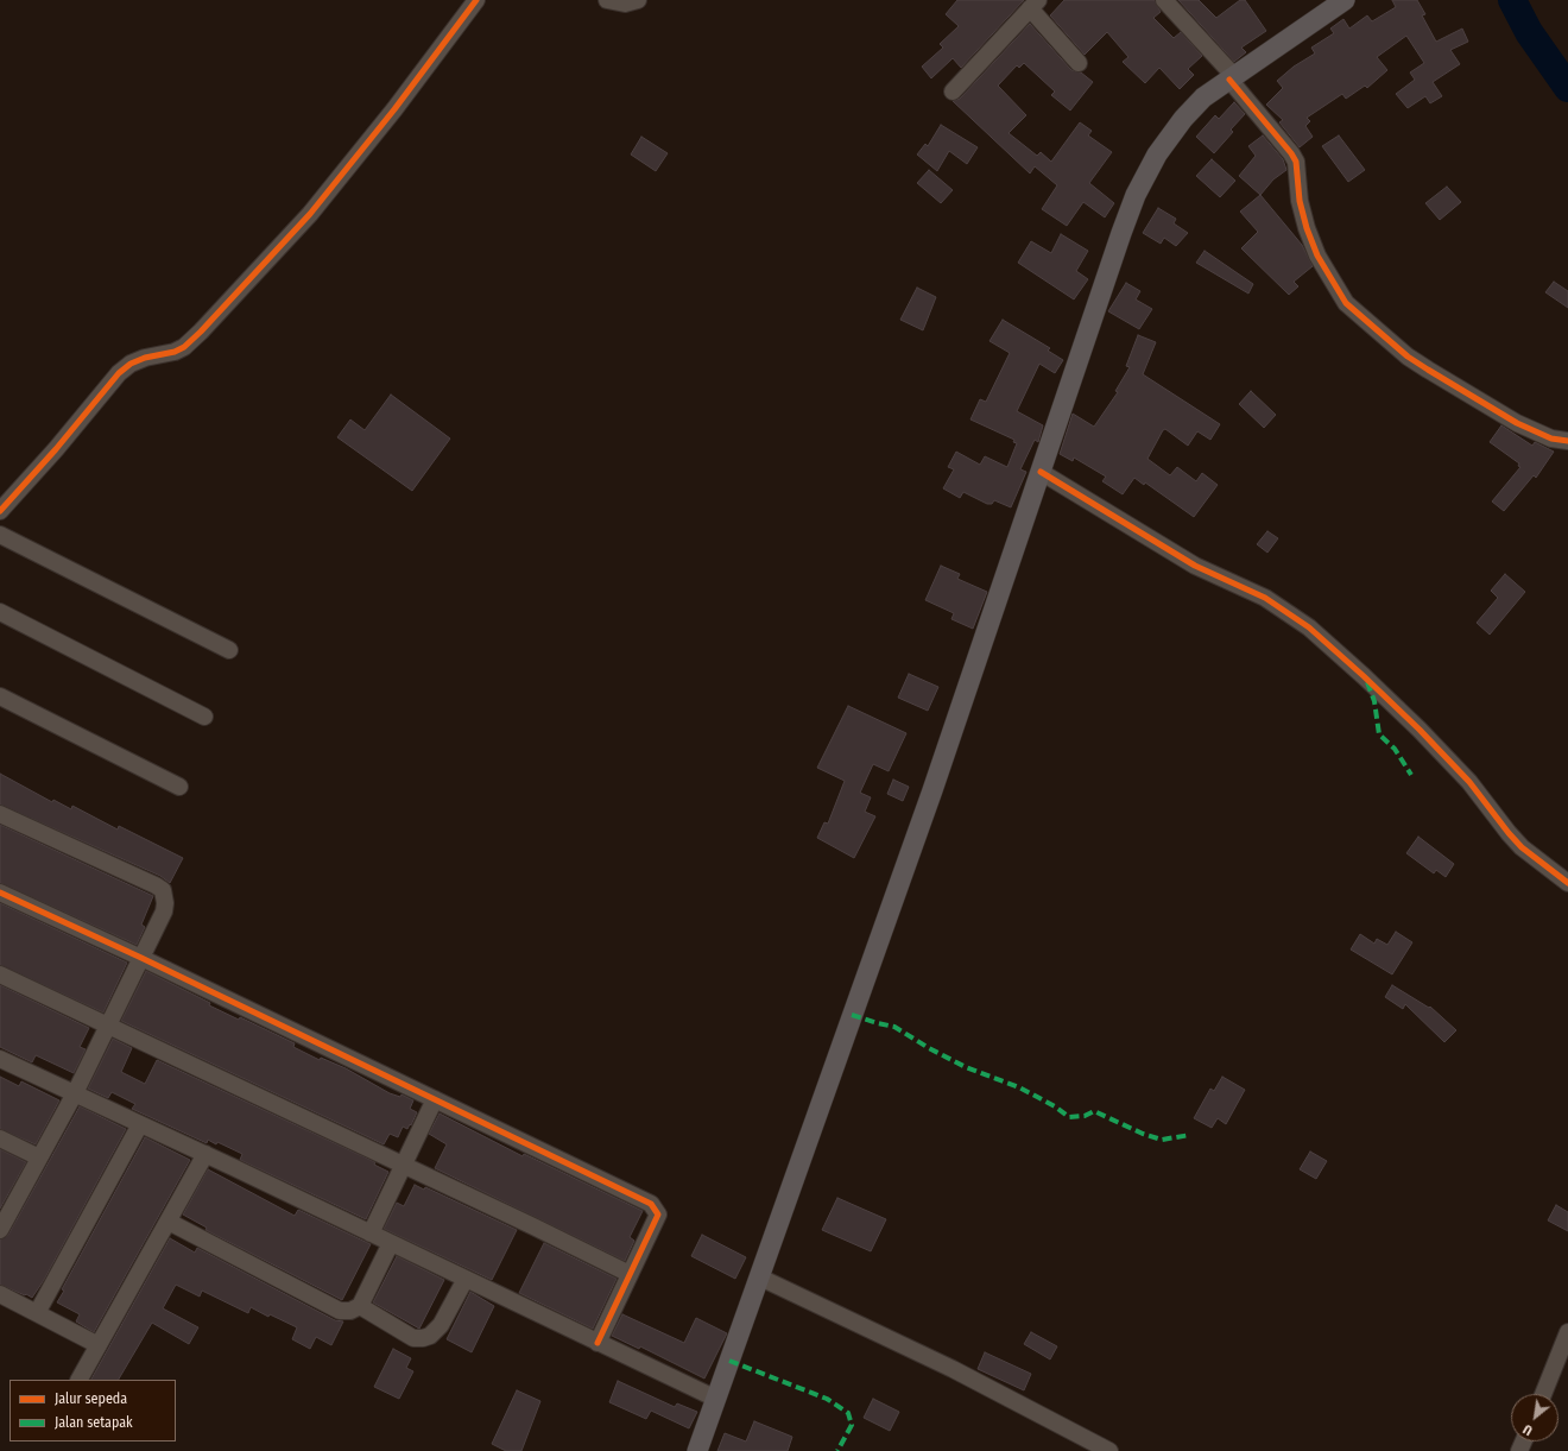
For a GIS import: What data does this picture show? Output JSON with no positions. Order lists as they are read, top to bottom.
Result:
{
  "legend": ["Jalur sepeda", "Jalan setapak"],
  "north": "bottom left"
}
